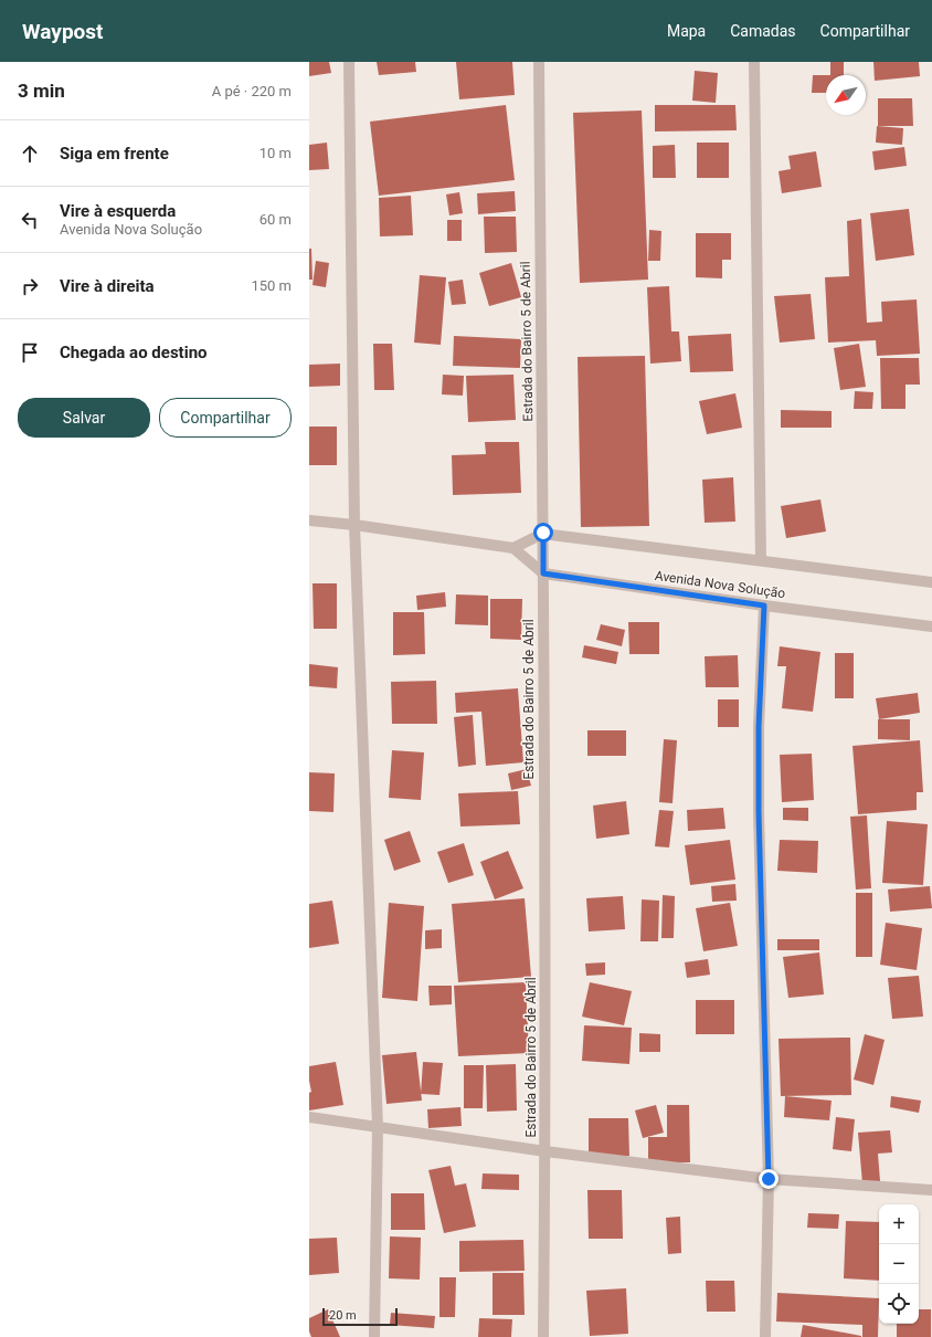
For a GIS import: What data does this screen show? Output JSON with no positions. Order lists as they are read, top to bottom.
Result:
{
  "streets": {
    "street": ["Estrada do Bairro 5 de Abril", "Avenida Nova Solução"]
  },
  "crossings": [
    ["Estrada do Bairro 5 de Abril", "Avenida Nova Solução"]
  ],
  "scale_bar": "20 m",
  "north": "bottom left",
  "page": {
    "header": "Waypost",
    "nav": ["Mapa", "Camadas", "Compartilhar"],
    "heading": ["3 min", "A pé · 220 m"],
    "list": [
      ["Siga em frente", "10 m"],
      ["Vire à esquerda", "Avenida Nova Solução", "60 m"],
      ["Vire à direita", "150 m"],
      "Chegada ao destino"
    ],
    "buttons": ["Salvar", "Compartilhar"],
    "map_buttons": ["+", "−"],
    "scale": "20 m"
  }
}
